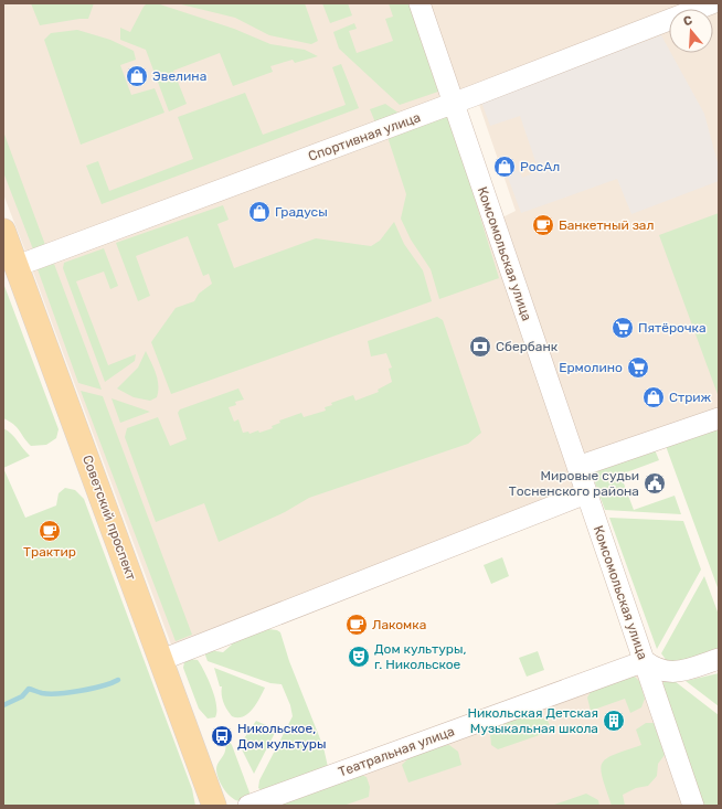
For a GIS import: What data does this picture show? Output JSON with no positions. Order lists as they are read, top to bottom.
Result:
{
  "streets": {
    "main road": ["Советский проспект"],
    "street": ["Спортивная улица", "Комсомольская улица", "Театральная улица"]
  },
  "crossings": [
    ["Спортивная улица", "Комсомольская улица"],
    ["Спортивная улица", "Советский проспект"],
    ["Комсомольская улица", "Театральная улица"]
  ],
  "places": {
    "shop": [
      "Эвелина",
      "РосАл",
      "Градусы",
      "Стриж"
    ],
    "cafe": ["Банкетный зал", "Трактир", "Лакомка"],
    "supermarket": ["Пятёрочка", "Ермолино"],
    "bank": ["Сбербанк"],
    "public building": ["Мировые судьи Тосненского района"],
    "theatre": ["Дом культуры, г. Никольское"],
    "building": ["Никольская Детская Музыкальная школа"],
    "bus stop": ["Никольское, Дом культуры"]
  },
  "north": "top"
}
